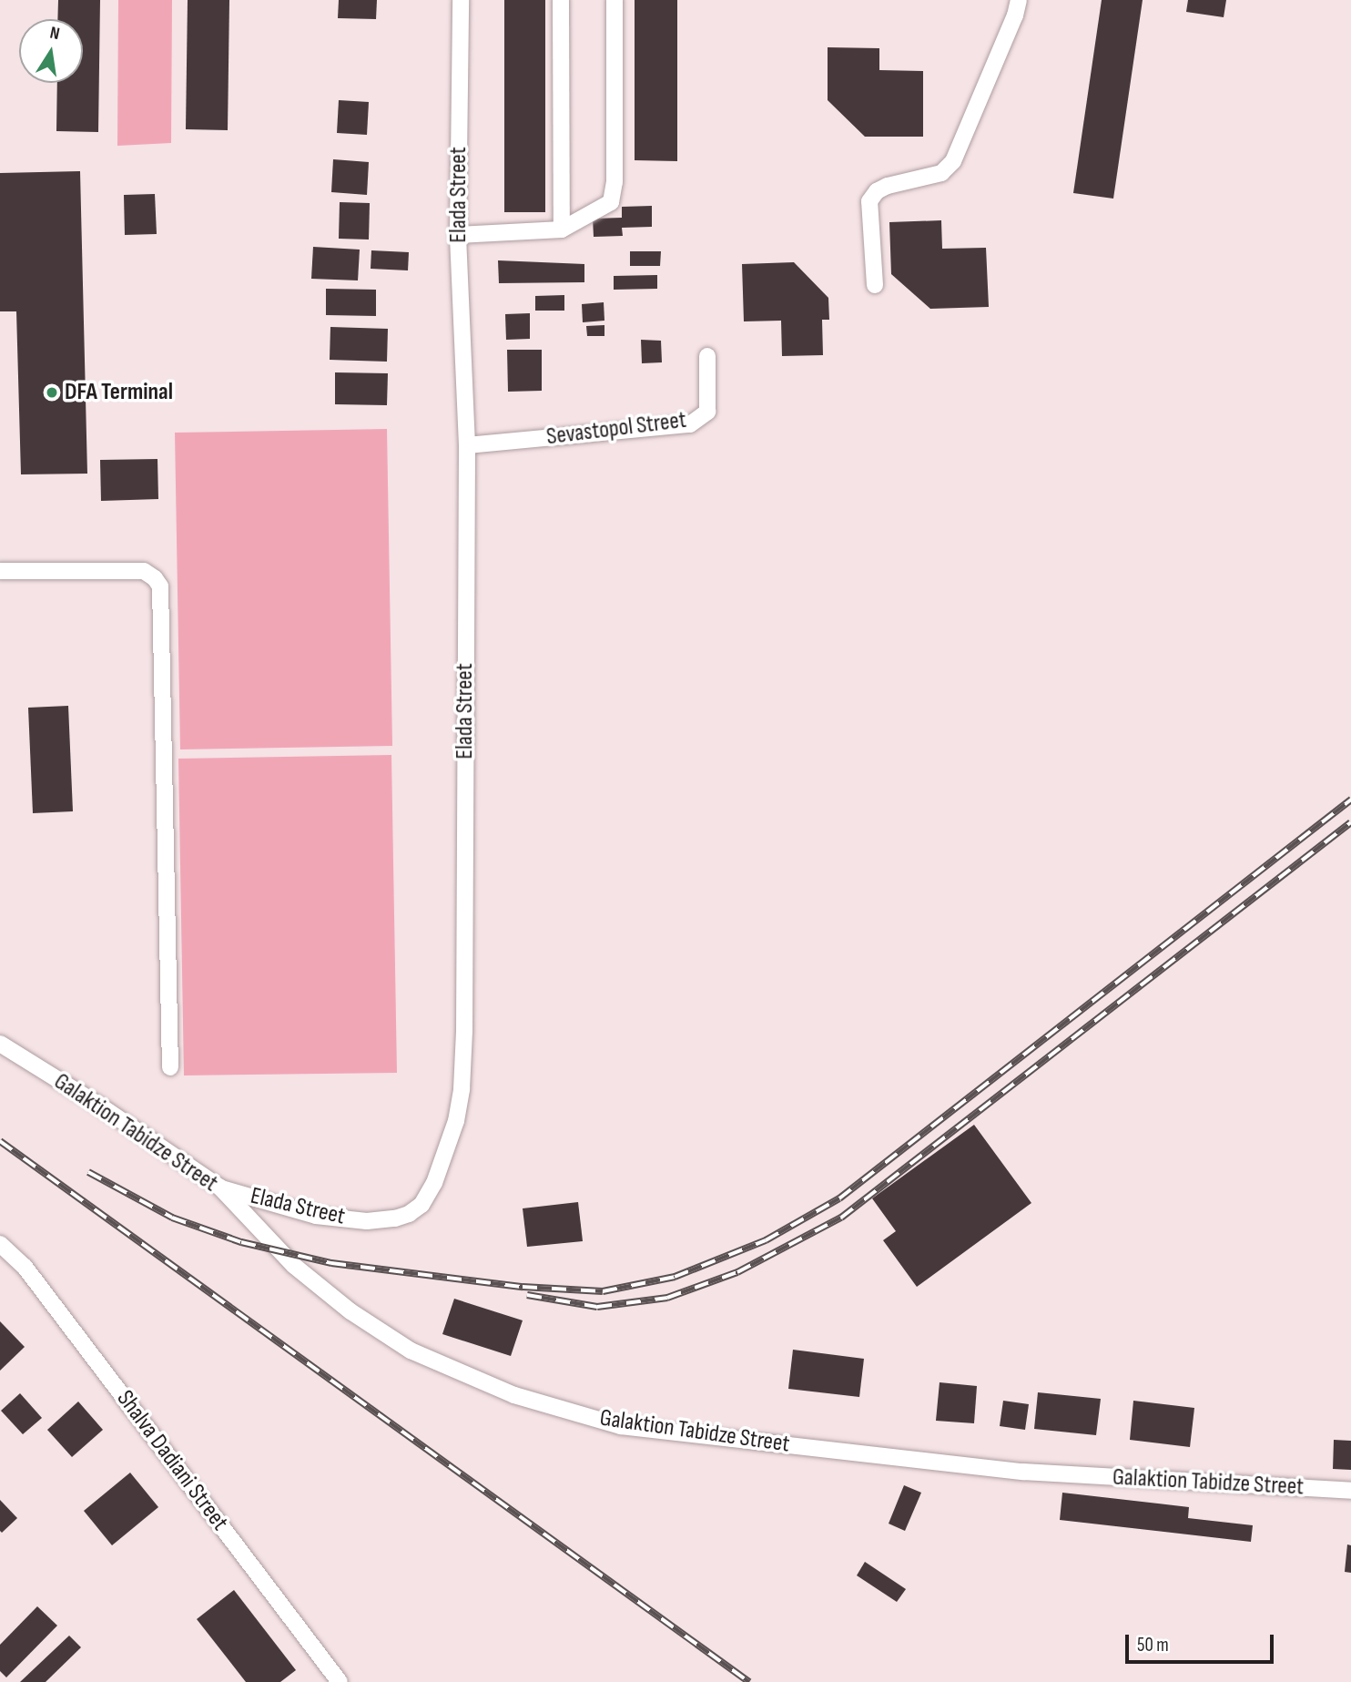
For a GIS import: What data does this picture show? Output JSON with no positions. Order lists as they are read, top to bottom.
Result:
{
  "streets": {
    "street": [
      "Elada Street",
      "Sevastopol Street",
      "Galaktion Tabidze Street",
      "Shalva Dadiani Street"
    ]
  },
  "crossings": [
    ["Elada Street", "Sevastopol Street"],
    ["Elada Street", "Galaktion Tabidze Street"]
  ],
  "places": ["DFA Terminal"],
  "scale_bar": "50 m",
  "north": "top"
}
